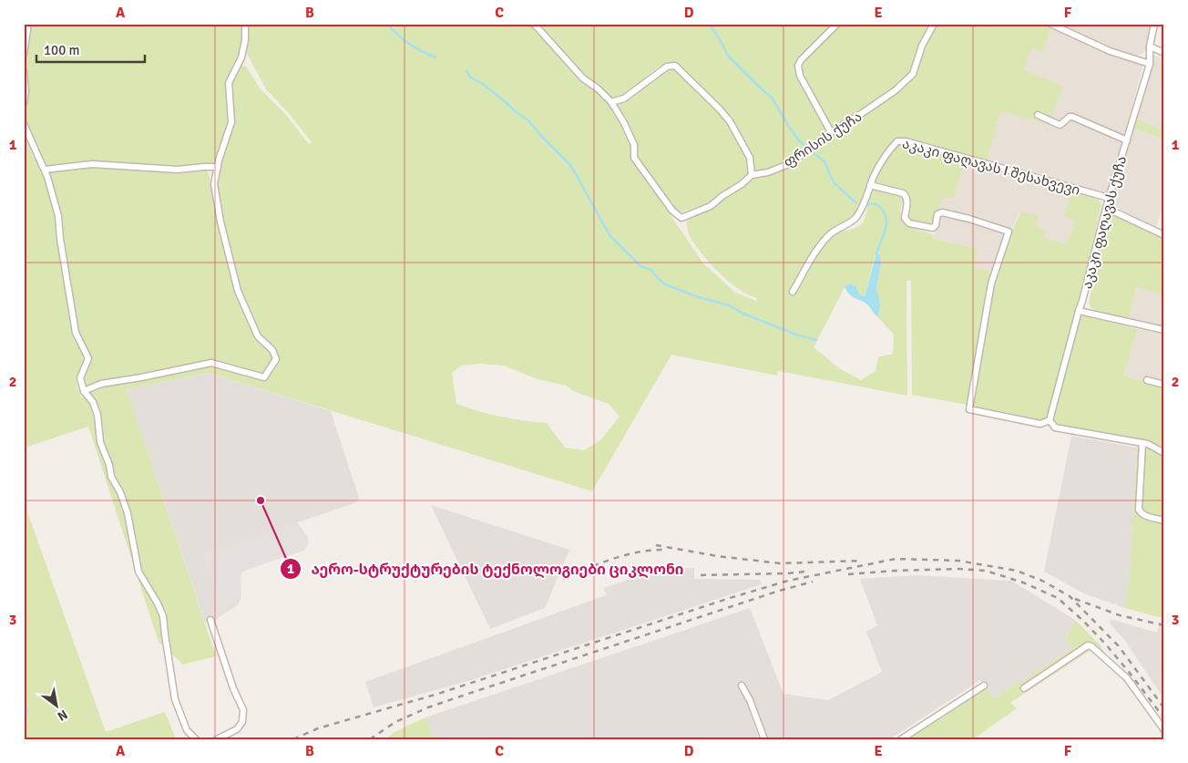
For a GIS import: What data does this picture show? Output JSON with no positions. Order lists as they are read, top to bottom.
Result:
{
  "streets": {
    "street": ["ფრისის ქუჩა", "აკაკი ფაღავას I შესახვევი", "აკაკი ფაღავას ქუჩა"]
  },
  "crossings": [
    ["აკაკი ფაღავას I შესახვევი", "აკაკი ფაღავას ქუჩა"]
  ],
  "places": ["აერო-სტრუქტურების ტექნოლოგიები ციკლონი"],
  "scale_bar": "100 m",
  "north": "bottom right",
  "grid": {
    "columns": [
      "A",
      "B",
      "C",
      "D",
      "E",
      "F"
    ],
    "rows": ["1", "2", "3"]
  }
}
